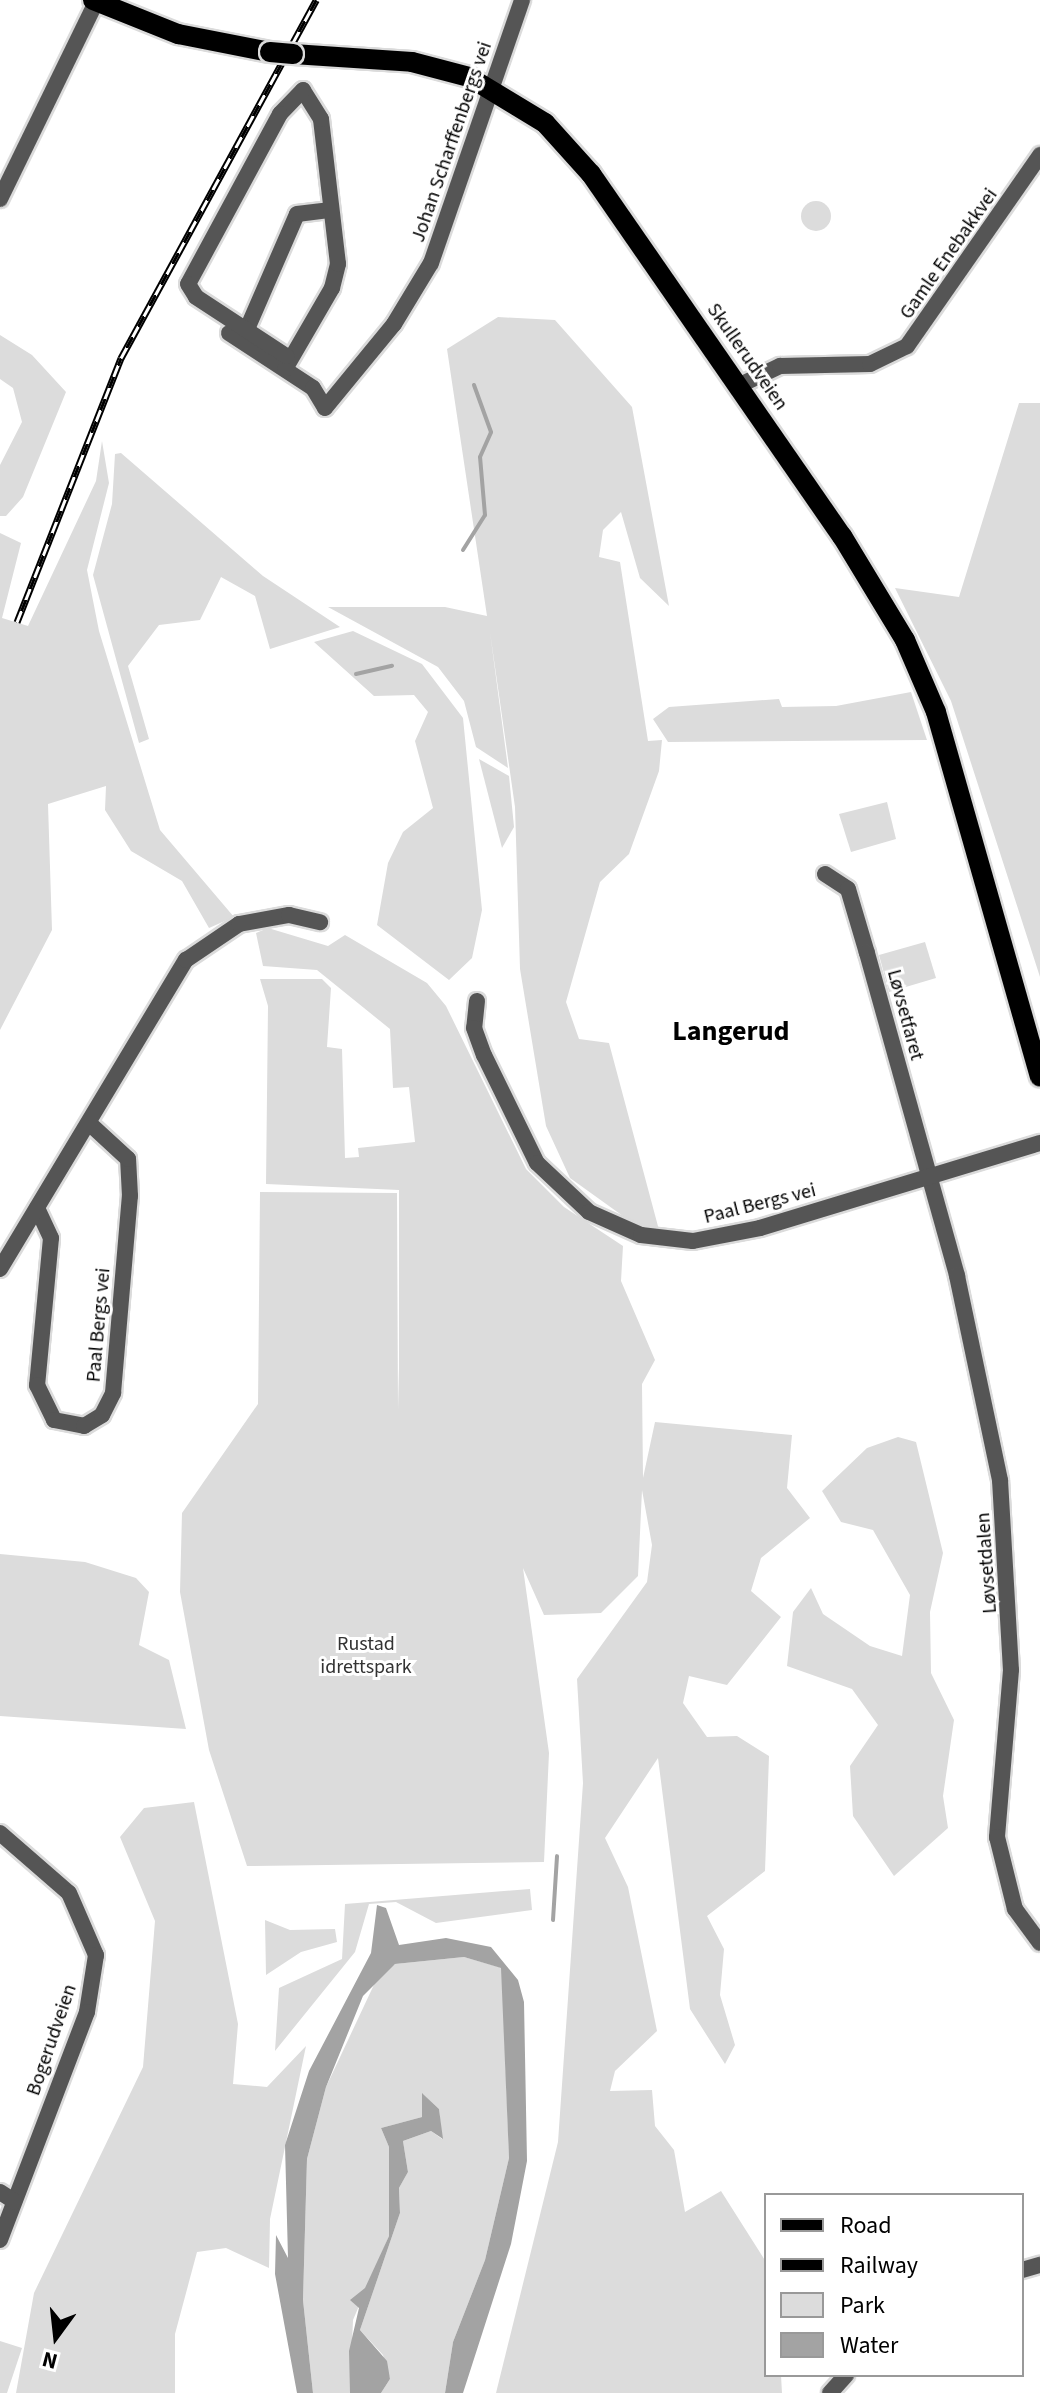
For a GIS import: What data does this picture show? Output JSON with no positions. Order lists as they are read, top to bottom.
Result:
{
  "streets": {
    "main road": ["Skullerudveien"],
    "street": [
      "Johan Scharffenbergs vei",
      "Gamle Enebakkvei",
      "Løvsetfaret",
      "Paal Bergs vei",
      "Løvsetdalen",
      "Bogerudveien"
    ]
  },
  "crossings": [
    ["Johan Scharffenbergs vei", "Skullerudveien"],
    ["Gamle Enebakkvei", "Skullerudveien"],
    ["Løvsetfaret", "Paal Bergs vei"],
    ["Løvsetfaret", "Løvsetdalen"],
    ["Paal Bergs vei", "Løvsetdalen"]
  ],
  "districts": ["Langerud"],
  "parks": ["Rustad idrettspark"],
  "legend": [
    "Road",
    "Railway",
    "Park",
    "Water"
  ],
  "north": "bottom"
}
